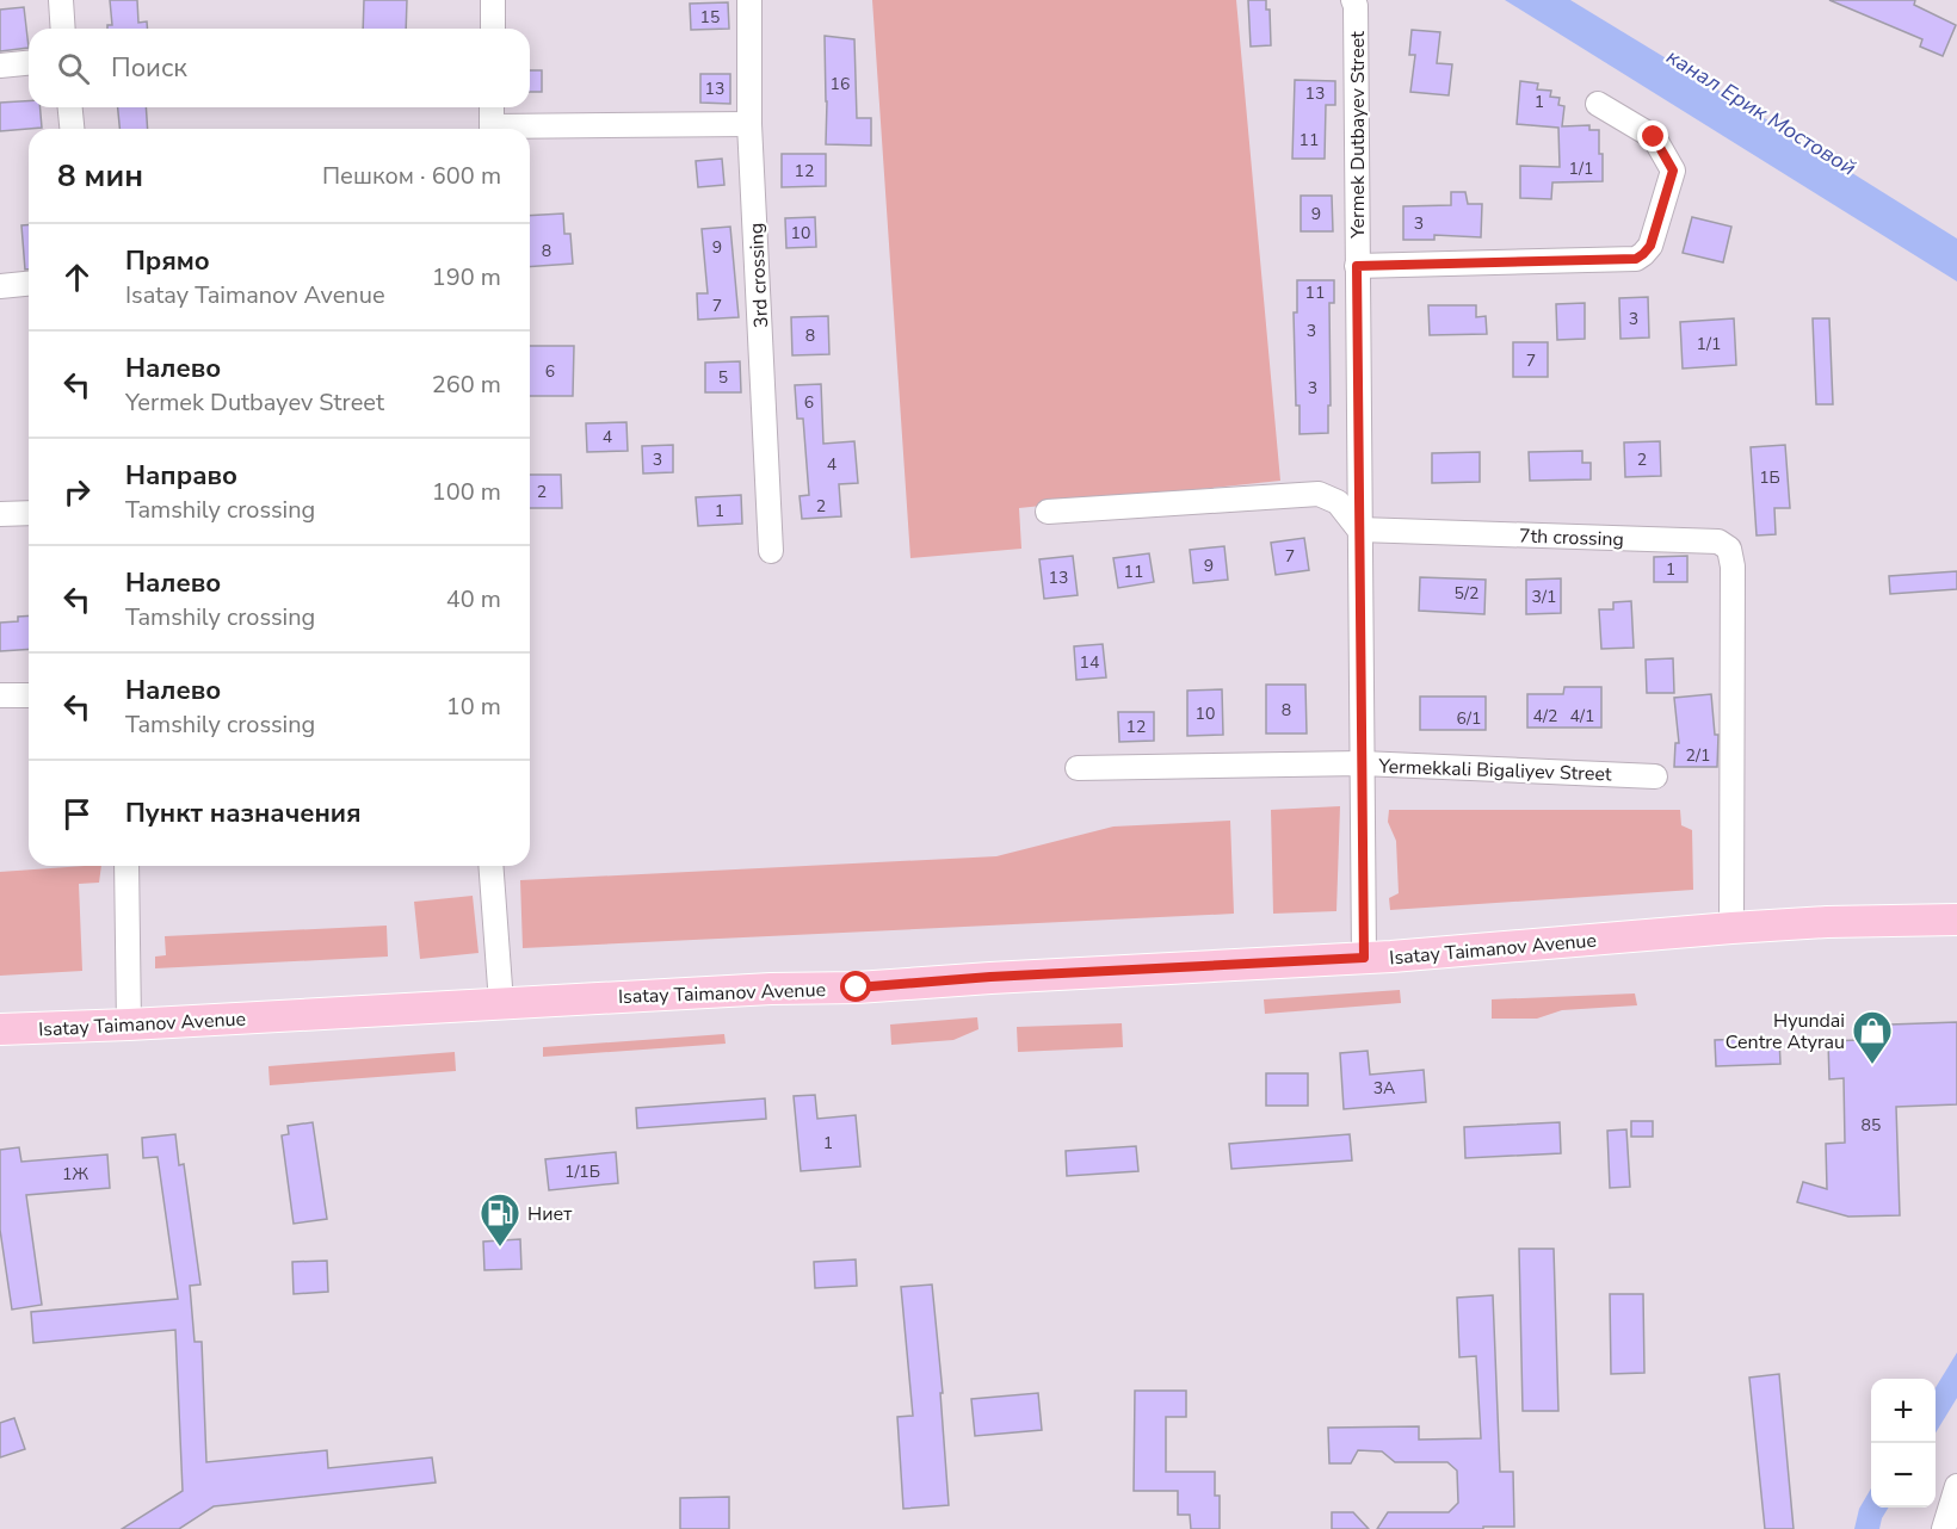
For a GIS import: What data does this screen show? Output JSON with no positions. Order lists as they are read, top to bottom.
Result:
{
  "streets": {
    "main road": ["Isatay Taimanov Avenue"],
    "street": [
      "Yermek Dutbayev Street",
      "3rd crossing",
      "7th crossing",
      "Yermekkali Bigaliyev Street"
    ]
  },
  "crossings": [
    ["Yermek Dutbayev Street", "7th crossing"],
    ["Yermek Dutbayev Street", "Yermekkali Bigaliyev Street"],
    ["Yermek Dutbayev Street", "Isatay Taimanov Avenue"],
    ["7th crossing", "Isatay Taimanov Avenue"]
  ],
  "water": ["канал Ерик Мостовой"],
  "places": {
    "shop": ["Hyundai Centre Atyrau"],
    "fuel station": ["Ниет"]
  },
  "house_numbers": [
    "15",
    "16",
    "13",
    "13",
    "1",
    "11",
    "1/1",
    "12",
    "9",
    "3",
    "10",
    "9",
    "8",
    "11",
    "7",
    "3",
    "3",
    "8",
    "1/1",
    "7",
    "6",
    "5",
    "3",
    "6",
    "4",
    "3",
    "2",
    "4",
    "1Б",
    "2",
    "2",
    "1",
    "7",
    "9",
    "1",
    "11",
    "13",
    "5/2",
    "3/1",
    "14",
    "8",
    "10",
    "4/2",
    "4/1",
    "6/1",
    "12",
    "2/1",
    "3А",
    "85",
    "1",
    "1/1Б",
    "1Ж"
  ],
  "page": {
    "search": "Поиск",
    "heading": ["8 мин", "Пешком · 600 m"],
    "list": [
      ["Прямо", "Isatay Taimanov Avenue", "190 m"],
      ["Налево", "Yermek Dutbayev Street", "260 m"],
      ["Направо", "Tamshily crossing", "100 m"],
      ["Налево", "Tamshily crossing", "40 m"],
      ["Налево", "Tamshily crossing", "10 m"],
      "Пункт назначения"
    ],
    "map_buttons": ["+", "−"]
  }
}
